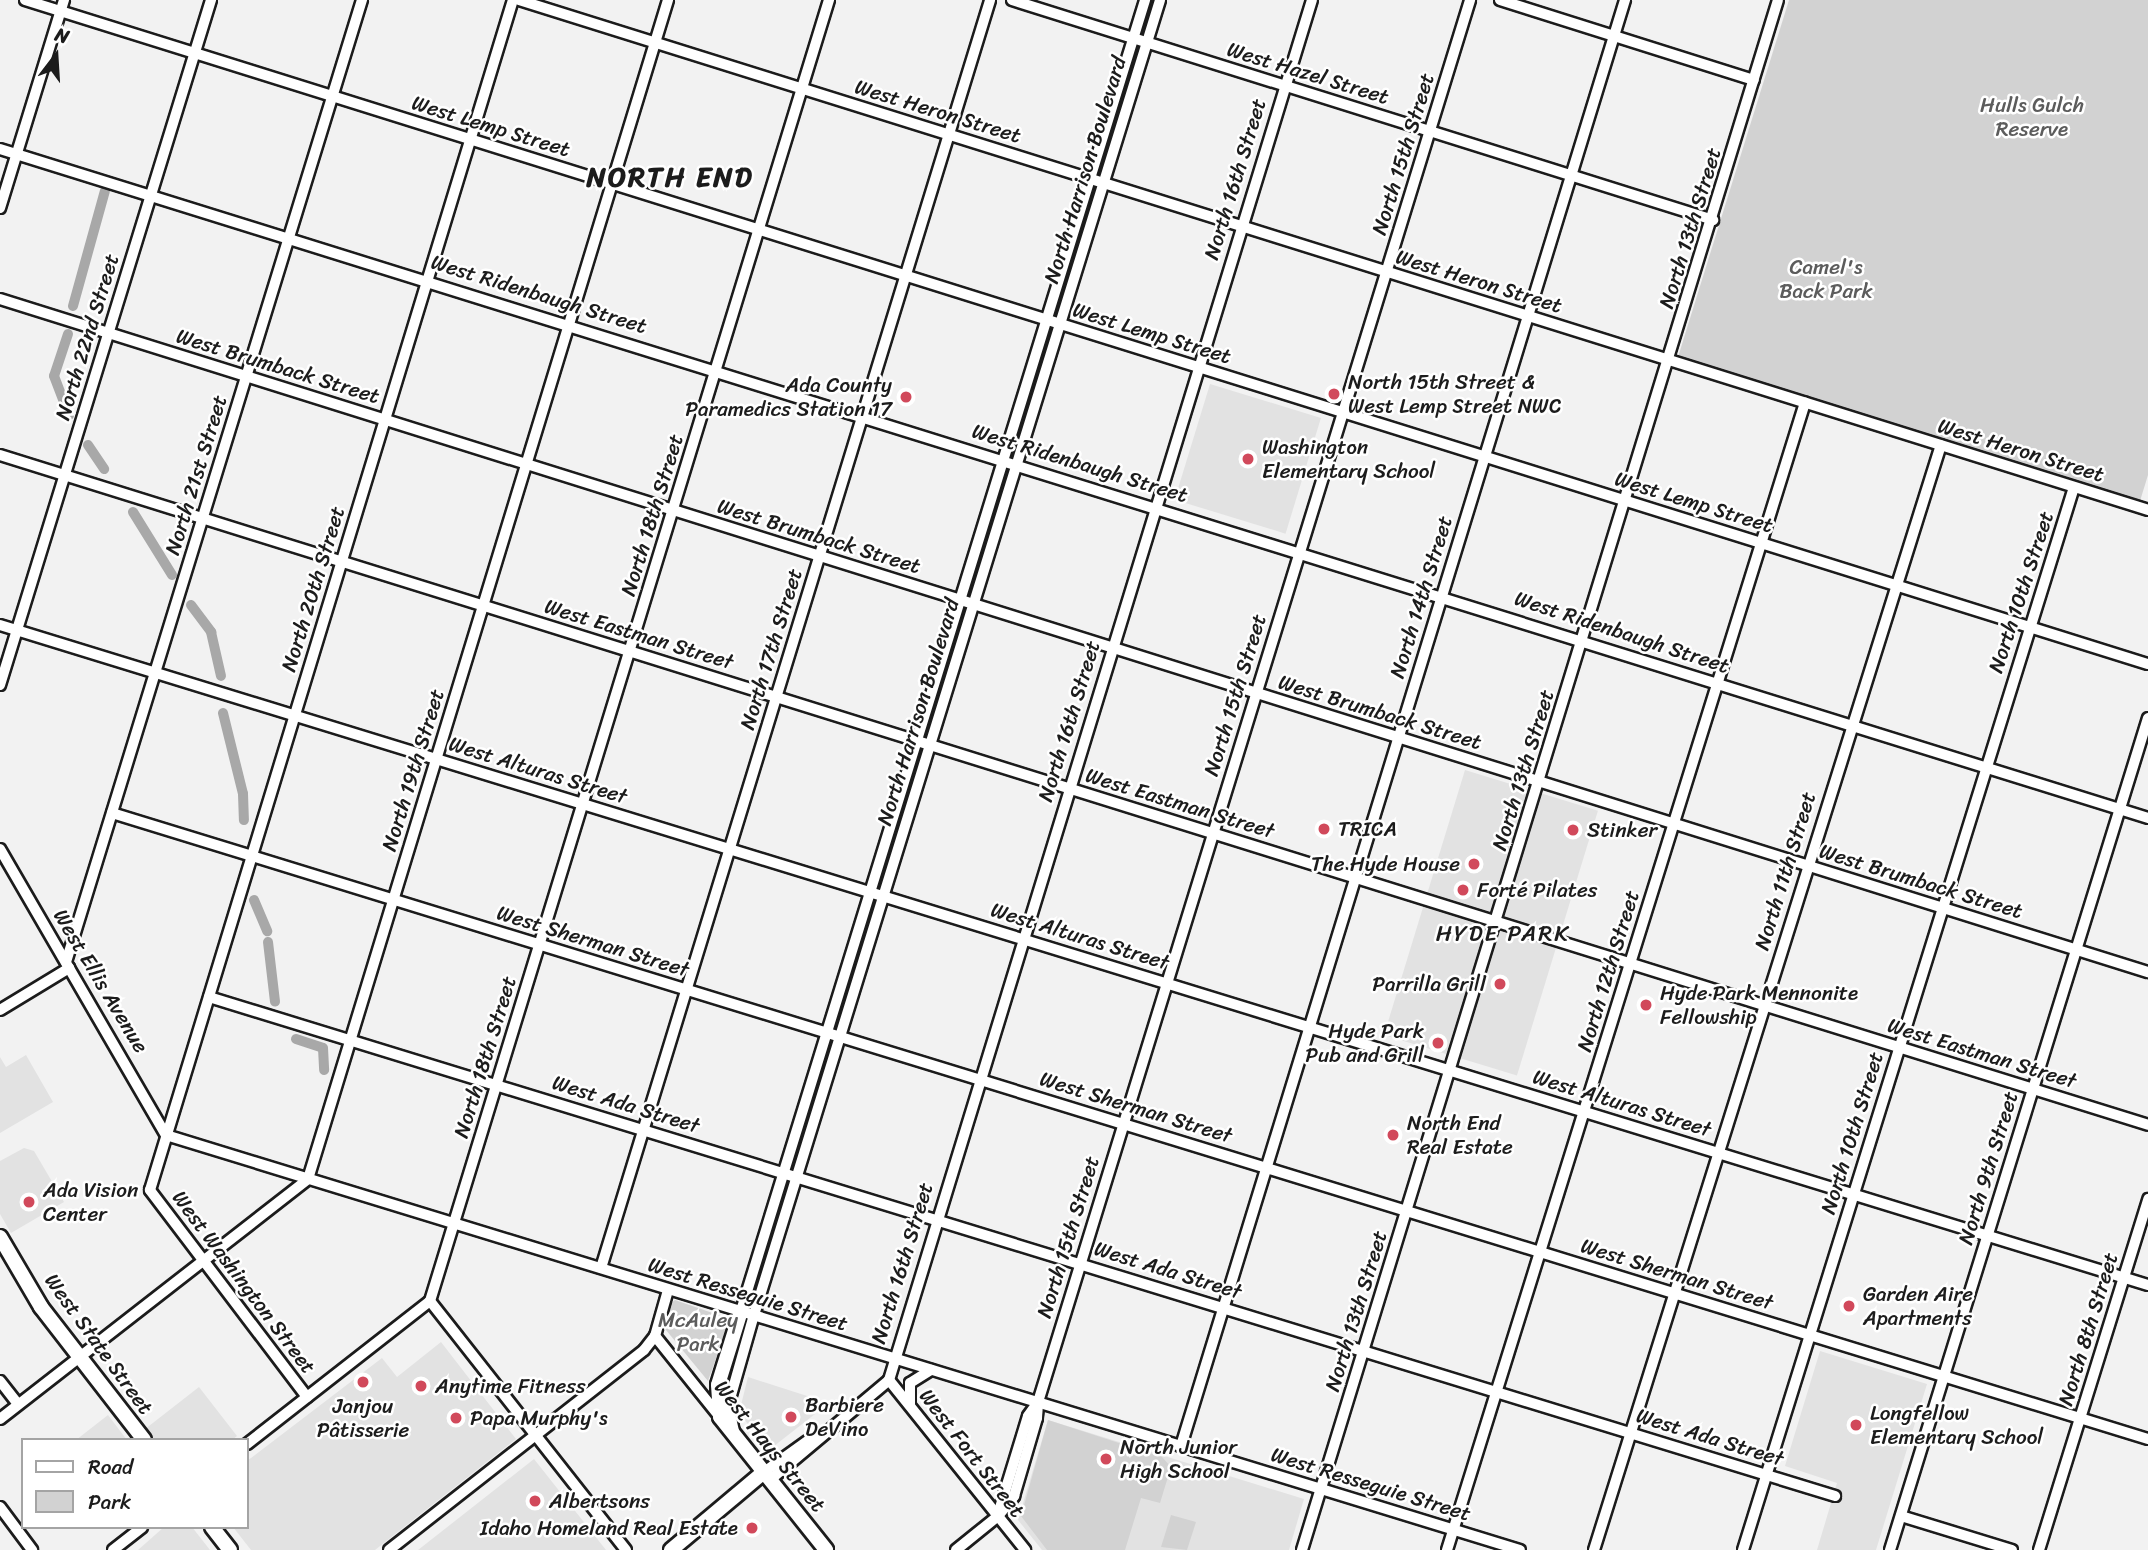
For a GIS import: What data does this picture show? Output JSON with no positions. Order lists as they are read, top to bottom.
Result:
{
  "streets": {
    "main road": ["North Harrison Boulevard", "West State Street", "West Hays Street"],
    "street": [
      "West Hazel Street",
      "West Heron Street",
      "West Lemp Street",
      "North 15th Street",
      "North 16th Street",
      "North 13th Street",
      "West Ridenbaugh Street",
      "North 22nd Street",
      "West Brumback Street",
      "North 21st Street",
      "North 18th Street",
      "North 20th Street",
      "North 10th Street",
      "North 14th Street",
      "West Eastman Street",
      "North 17th Street",
      "North 19th Street",
      "West Alturas Street",
      "North 11th Street",
      "West Sherman Street",
      "North 12th Street",
      "West Ellis Avenue",
      "West Ada Street",
      "North 9th Street",
      "West Washington Street",
      "West Resseguie Street",
      "North 8th Street",
      "West Fort Street"
    ]
  },
  "crossings": [
    ["West Hazel Street", "North 15th Street"],
    ["West Hazel Street", "North Harrison Boulevard"],
    ["West Hazel Street", "North 16th Street"],
    ["West Hazel Street", "North 13th Street"],
    ["West Hazel Street", "North 14th Street"],
    ["West Heron Street", "North 15th Street"],
    ["West Heron Street", "North Harrison Boulevard"],
    ["West Heron Street", "North 16th Street"],
    ["West Heron Street", "North 13th Street"],
    ["West Heron Street", "North 18th Street"],
    ["West Heron Street", "North 10th Street"],
    ["West Heron Street", "North 14th Street"],
    ["West Heron Street", "North 17th Street"],
    ["West Heron Street", "North 19th Street"],
    ["West Heron Street", "North 11th Street"],
    ["West Heron Street", "North 12th Street"],
    ["West Lemp Street", "North 15th Street"],
    ["West Lemp Street", "North Harrison Boulevard"],
    ["West Lemp Street", "North 16th Street"],
    ["West Lemp Street", "North 13th Street"],
    ["West Lemp Street", "North 22nd Street"],
    ["West Lemp Street", "North 21st Street"],
    ["West Lemp Street", "North 18th Street"],
    ["West Lemp Street", "North 20th Street"],
    ["West Lemp Street", "North 10th Street"],
    ["West Lemp Street", "North 14th Street"],
    ["West Lemp Street", "North 17th Street"],
    ["West Lemp Street", "North 19th Street"],
    ["West Lemp Street", "North 11th Street"],
    ["West Lemp Street", "North 12th Street"],
    ["North 15th Street", "West Ridenbaugh Street"],
    ["North 15th Street", "West Brumback Street"],
    ["North 15th Street", "West Eastman Street"],
    ["North 15th Street", "West Alturas Street"],
    ["North 15th Street", "West Sherman Street"],
    ["North 15th Street", "West Ada Street"],
    ["North 15th Street", "West Resseguie Street"],
    ["North 15th Street", "West Fort Street"],
    ["North Harrison Boulevard", "West Ridenbaugh Street"],
    ["North Harrison Boulevard", "West Brumback Street"],
    ["North Harrison Boulevard", "West Eastman Street"],
    ["North Harrison Boulevard", "West Alturas Street"],
    ["North Harrison Boulevard", "West Sherman Street"],
    ["North Harrison Boulevard", "West Ada Street"],
    ["North Harrison Boulevard", "West Resseguie Street"],
    ["North Harrison Boulevard", "West Hays Street"],
    ["North 16th Street", "West Ridenbaugh Street"],
    ["North 16th Street", "West Brumback Street"],
    ["North 16th Street", "West Eastman Street"],
    ["North 16th Street", "West Alturas Street"],
    ["North 16th Street", "West Sherman Street"],
    ["North 16th Street", "West Ada Street"],
    ["North 16th Street", "West Resseguie Street"],
    ["North 16th Street", "West Fort Street"],
    ["North 13th Street", "West Ridenbaugh Street"],
    ["North 13th Street", "West Brumback Street"],
    ["North 13th Street", "West Eastman Street"],
    ["North 13th Street", "West Alturas Street"],
    ["North 13th Street", "West Sherman Street"],
    ["North 13th Street", "West Ada Street"],
    ["North 13th Street", "West Resseguie Street"],
    ["West Ridenbaugh Street", "North 22nd Street"],
    ["West Ridenbaugh Street", "North 21st Street"],
    ["West Ridenbaugh Street", "North 18th Street"],
    ["West Ridenbaugh Street", "North 20th Street"],
    ["West Ridenbaugh Street", "North 10th Street"],
    ["West Ridenbaugh Street", "North 14th Street"],
    ["West Ridenbaugh Street", "North 17th Street"],
    ["West Ridenbaugh Street", "North 19th Street"],
    ["West Ridenbaugh Street", "North 11th Street"],
    ["West Ridenbaugh Street", "North 12th Street"],
    ["West Ridenbaugh Street", "North 9th Street"],
    ["North 22nd Street", "West Brumback Street"],
    ["North 22nd Street", "West Eastman Street"],
    ["North 22nd Street", "West Alturas Street"],
    ["West Brumback Street", "North 21st Street"],
    ["West Brumback Street", "North 18th Street"],
    ["West Brumback Street", "North 20th Street"],
    ["West Brumback Street", "North 10th Street"],
    ["West Brumback Street", "North 14th Street"],
    ["West Brumback Street", "North 17th Street"],
    ["West Brumback Street", "North 19th Street"],
    ["West Brumback Street", "North 11th Street"],
    ["West Brumback Street", "North 12th Street"],
    ["West Brumback Street", "North 9th Street"],
    ["North 21st Street", "West Eastman Street"],
    ["North 21st Street", "West Alturas Street"],
    ["North 21st Street", "West Sherman Street"],
    ["North 21st Street", "West Ellis Avenue"],
    ["North 18th Street", "West Eastman Street"],
    ["North 18th Street", "West Alturas Street"],
    ["North 18th Street", "West Sherman Street"],
    ["North 18th Street", "West Ada Street"],
    ["North 18th Street", "West Resseguie Street"],
    ["North 20th Street", "West Eastman Street"],
    ["North 20th Street", "West Alturas Street"],
    ["North 20th Street", "West Sherman Street"],
    ["North 20th Street", "West Ellis Avenue"],
    ["North 20th Street", "West Ada Street"],
    ["North 20th Street", "West Washington Street"],
    ["North 20th Street", "West Resseguie Street"],
    ["North 10th Street", "West Eastman Street"],
    ["North 10th Street", "West Alturas Street"],
    ["North 10th Street", "West Sherman Street"],
    ["North 10th Street", "West Ada Street"],
    ["North 14th Street", "West Eastman Street"],
    ["North 14th Street", "West Alturas Street"],
    ["North 14th Street", "West Sherman Street"],
    ["North 14th Street", "West Ada Street"],
    ["North 14th Street", "West Resseguie Street"],
    ["West Eastman Street", "North 17th Street"],
    ["West Eastman Street", "North 19th Street"],
    ["West Eastman Street", "North 11th Street"],
    ["West Eastman Street", "North 12th Street"],
    ["West Eastman Street", "North 9th Street"],
    ["North 17th Street", "West Alturas Street"],
    ["North 17th Street", "West Sherman Street"],
    ["North 17th Street", "West Ada Street"],
    ["North 17th Street", "West Resseguie Street"],
    ["North 19th Street", "West Alturas Street"],
    ["North 19th Street", "West Sherman Street"],
    ["North 19th Street", "West Ada Street"],
    ["North 19th Street", "West Resseguie Street"],
    ["West Alturas Street", "North 11th Street"],
    ["West Alturas Street", "North 12th Street"],
    ["West Alturas Street", "North 9th Street"],
    ["West Alturas Street", "North 8th Street"],
    ["North 11th Street", "West Sherman Street"],
    ["North 11th Street", "West Ada Street"],
    ["West Sherman Street", "North 12th Street"],
    ["West Sherman Street", "North 9th Street"],
    ["West Sherman Street", "North 8th Street"],
    ["North 12th Street", "West Ada Street"],
    ["North 12th Street", "West Resseguie Street"],
    ["West Ellis Avenue", "West Resseguie Street"]
  ],
  "districts": ["NORTH END", "HYDE PARK"],
  "parks": ["Hulls Gulch Reserve", "Camel's Back Park", "McAuley Park"],
  "places": [
    "North 15th Street & West Lemp Street NWC",
    "Ada County Paramedics Station 17",
    "Washington Elementary School",
    "TRICA",
    "Stinker",
    "The Hyde House",
    "Forté Pilates",
    "Parrilla Grill",
    "Hyde Park Mennonite Fellowship",
    "Hyde Park Pub and Grill",
    "North End Real Estate",
    "Ada Vision Center",
    "Garden Aire Apartments",
    "Janjou Pâtisserie",
    "Anytime Fitness",
    "Barbiere DeVino",
    "Papa Murphy's",
    "Longfellow Elementary School",
    "North Junior High School",
    "Albertsons",
    "Idaho Homeland Real Estate"
  ],
  "legend": ["Road", "Park"],
  "north": "top"
}
